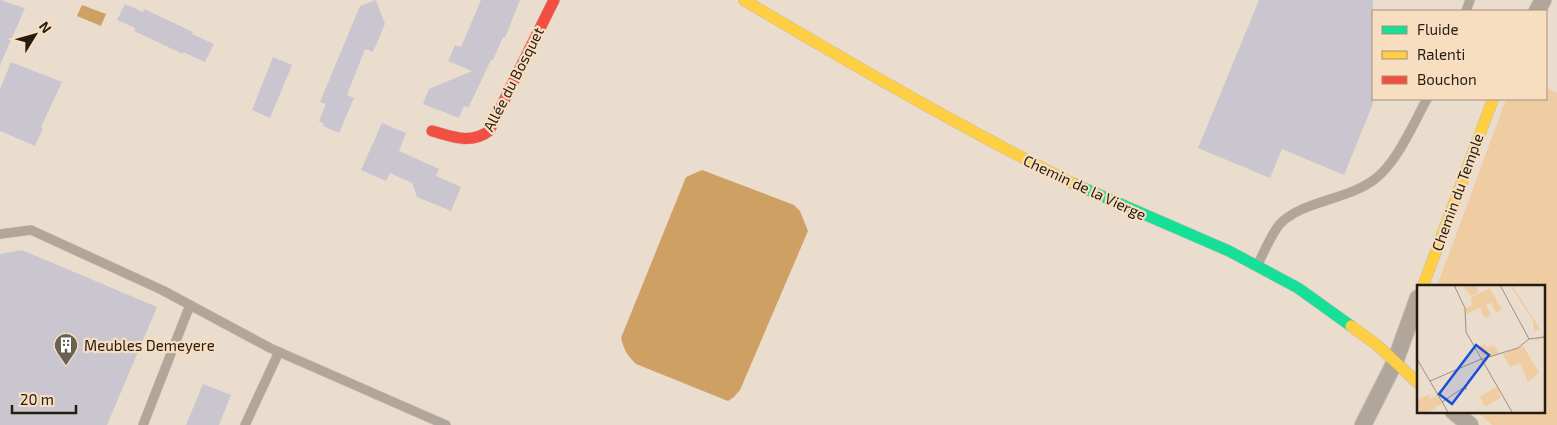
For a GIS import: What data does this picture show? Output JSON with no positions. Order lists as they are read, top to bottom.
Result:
{
  "streets": {
    "street": ["Allée du Bosquet", "Chemin de la Vierge", "Chemin du Temple"]
  },
  "places": {
    "building": ["Meubles Demeyere"]
  },
  "legend": ["Fluide", "Ralenti", "Bouchon"],
  "scale_bar": "20 m",
  "north": "top right"
}
